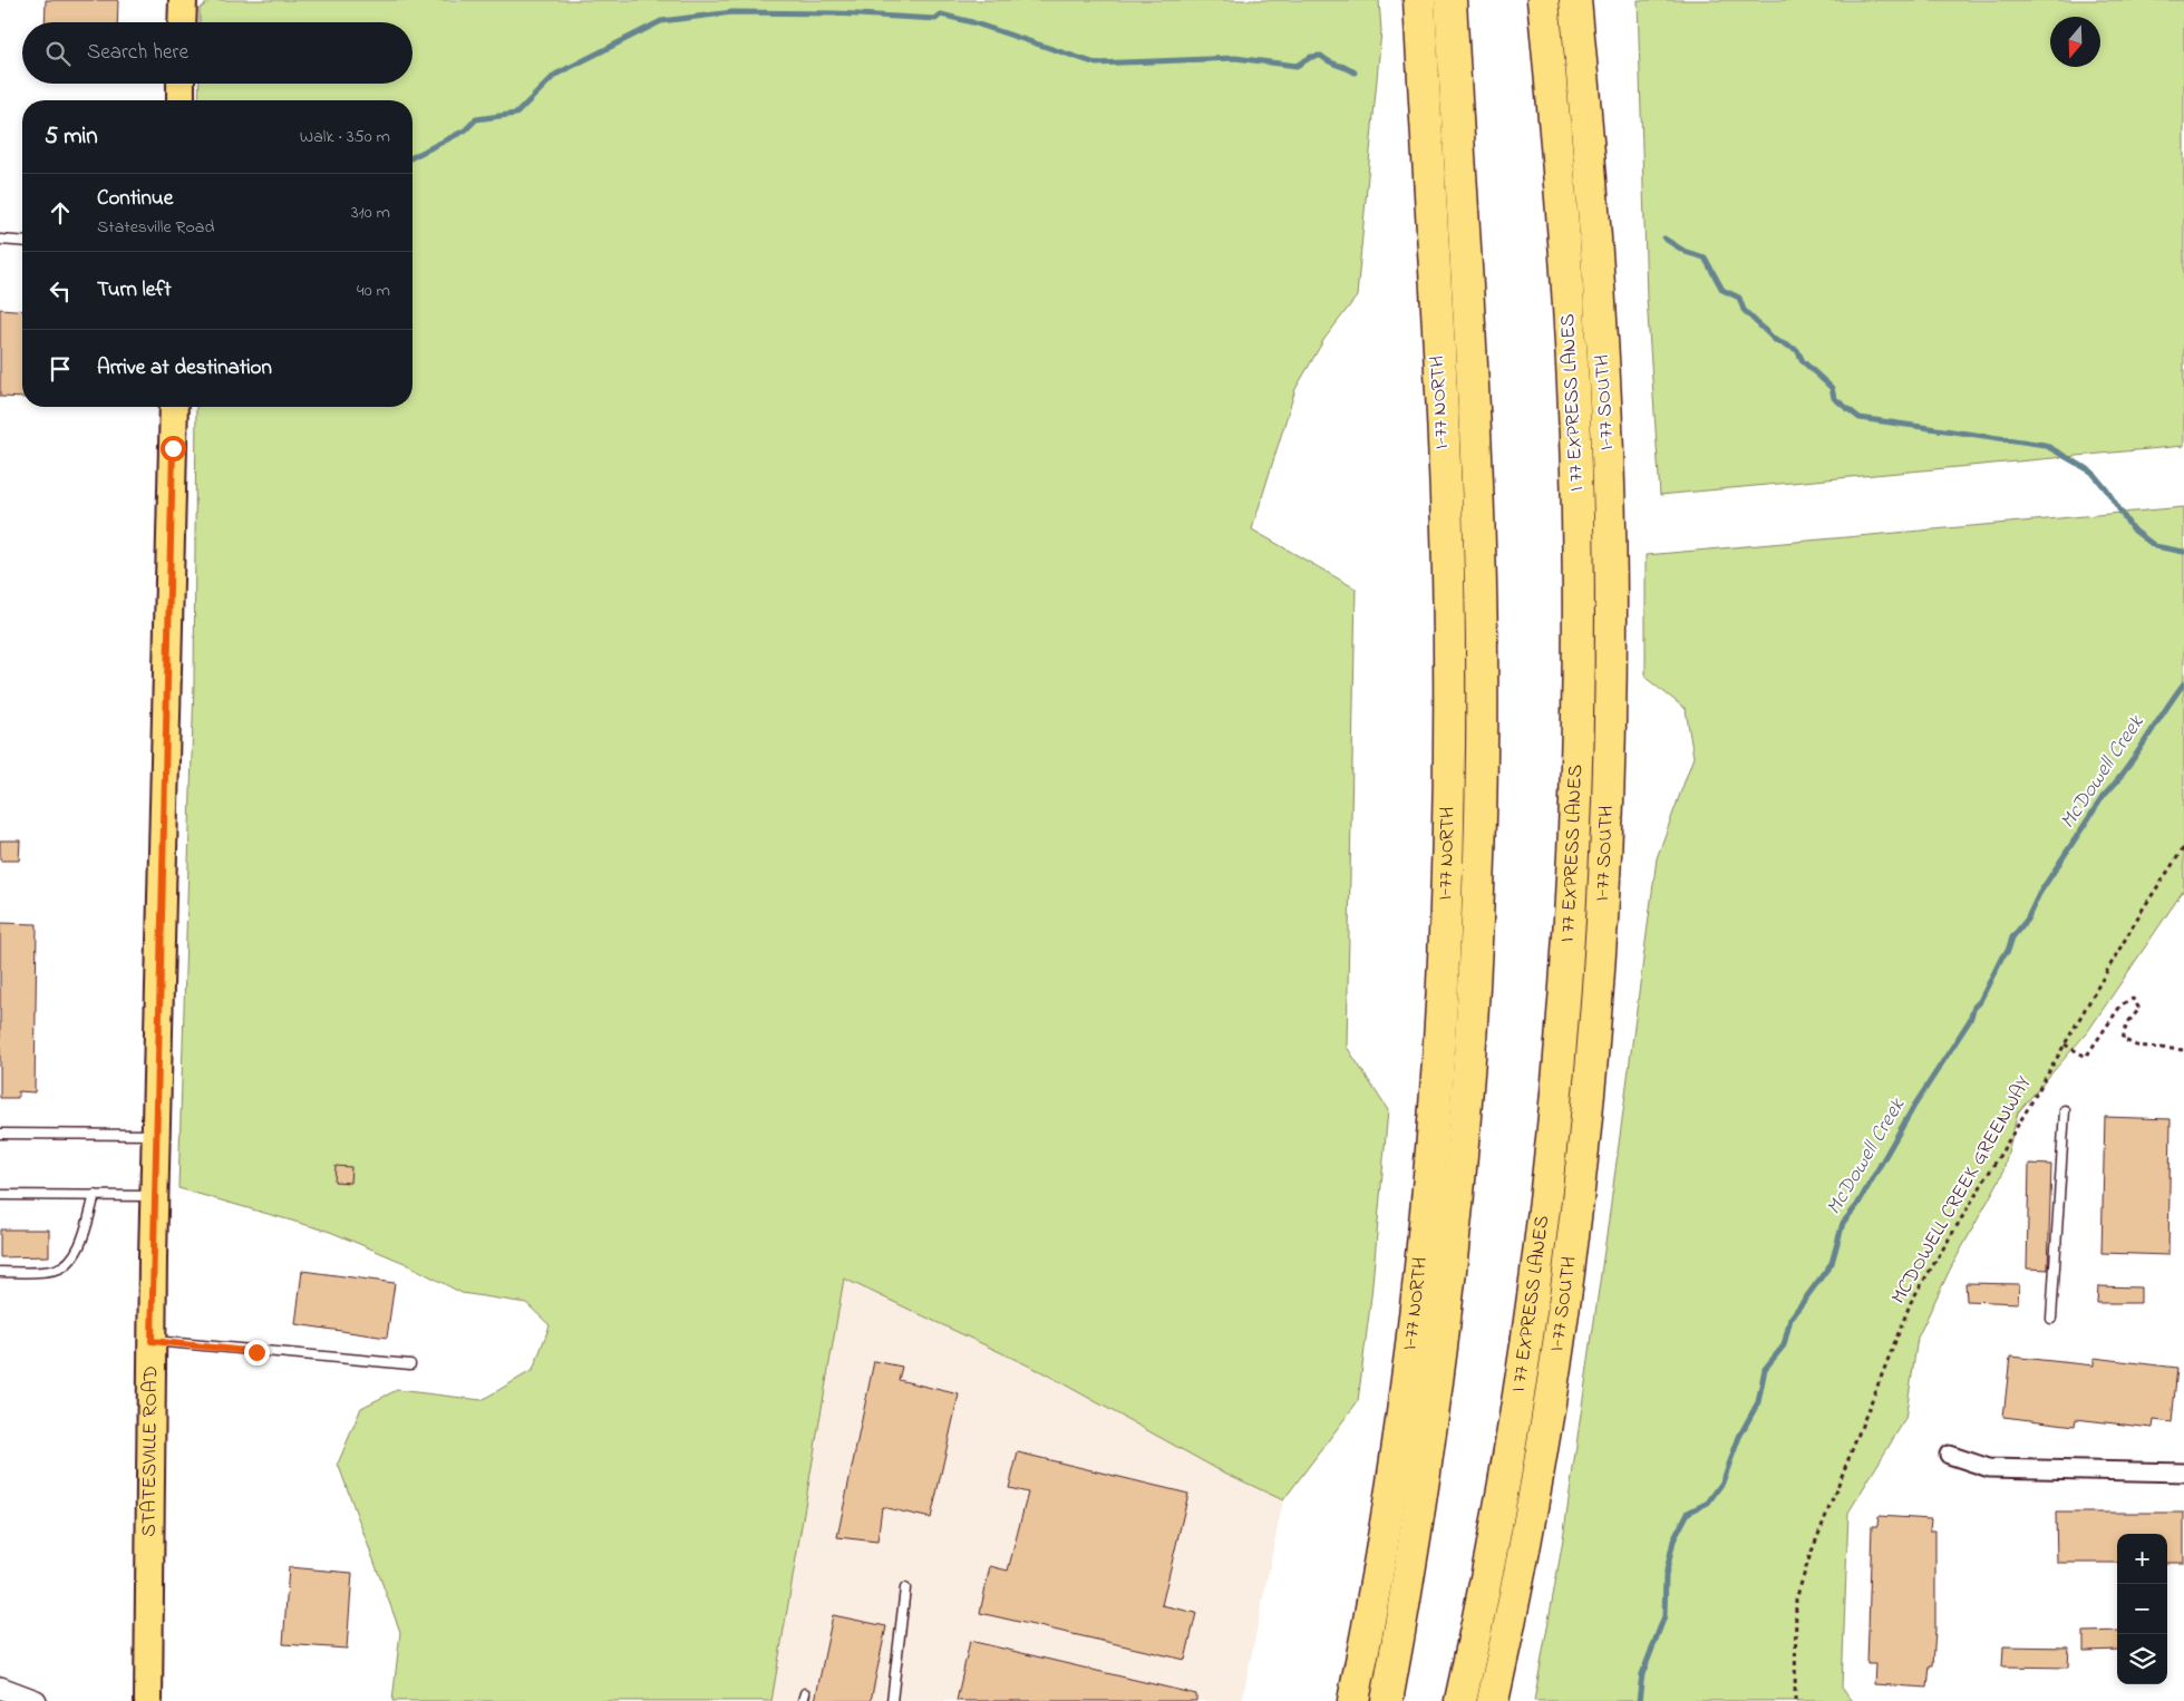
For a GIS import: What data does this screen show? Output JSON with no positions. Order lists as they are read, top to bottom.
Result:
{
  "streets": {
    "highway": ["I-77 NORTH", "I 77 EXPRESS LANES", "I-77 SOUTH"],
    "main road": ["STATESVILLE ROAD"],
    "path": ["MCDOWELL CREEK GREENWAY"]
  },
  "water": ["McDowell Creek"],
  "north": "bottom",
  "page": {
    "search": "Search here",
    "heading": ["5 min", "Walk · 350 m"],
    "list": [
      ["Continue", "Statesville Road", "310 m"],
      ["Turn left", "40 m"],
      "Arrive at destination"
    ],
    "map_buttons": ["+", "−"]
  }
}
